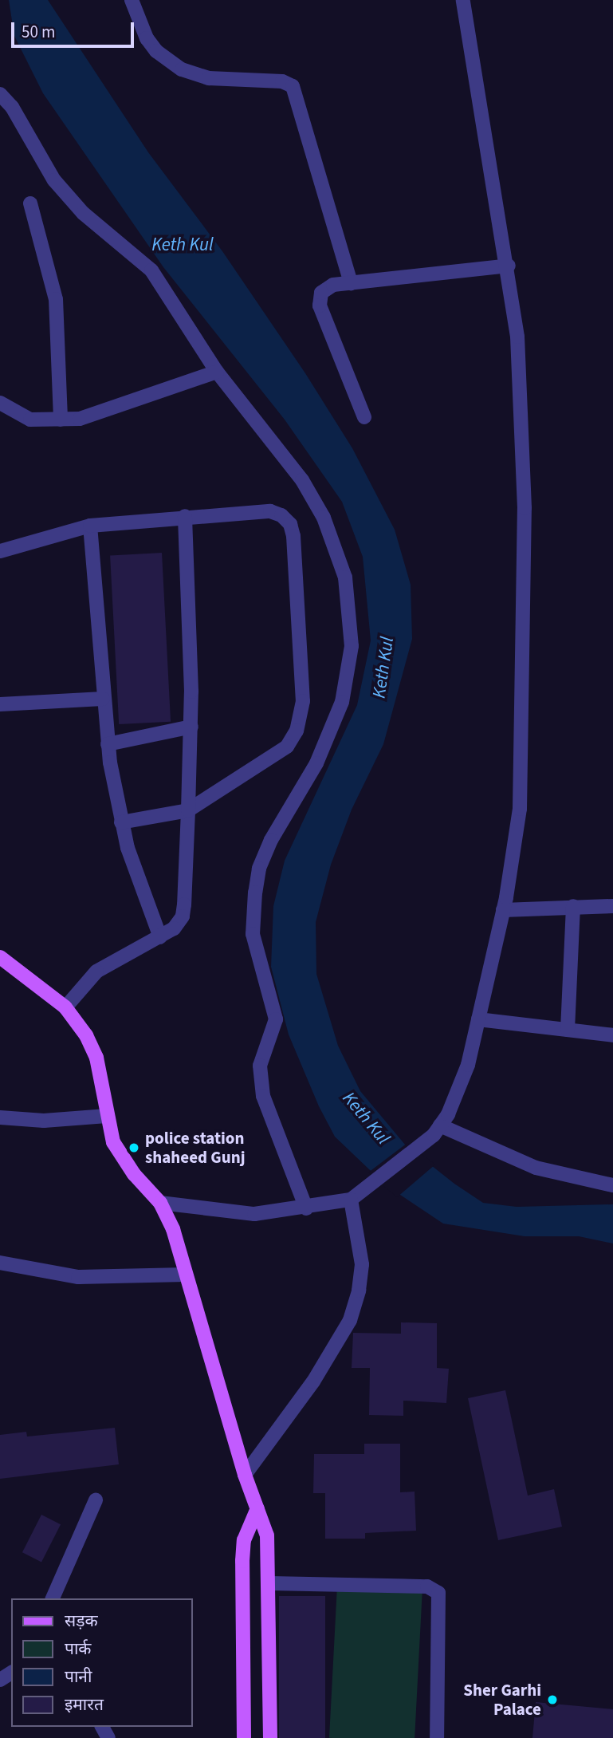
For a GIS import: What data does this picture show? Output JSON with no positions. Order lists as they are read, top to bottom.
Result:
{
  "water": ["Keth Kul"],
  "places": ["police station shaheed Gunj", "Sher Garhi Palace"],
  "legend": [
    "सड़क",
    "पार्क",
    "पानी",
    "इमारत"
  ],
  "scale_bar": "50 m"
}
